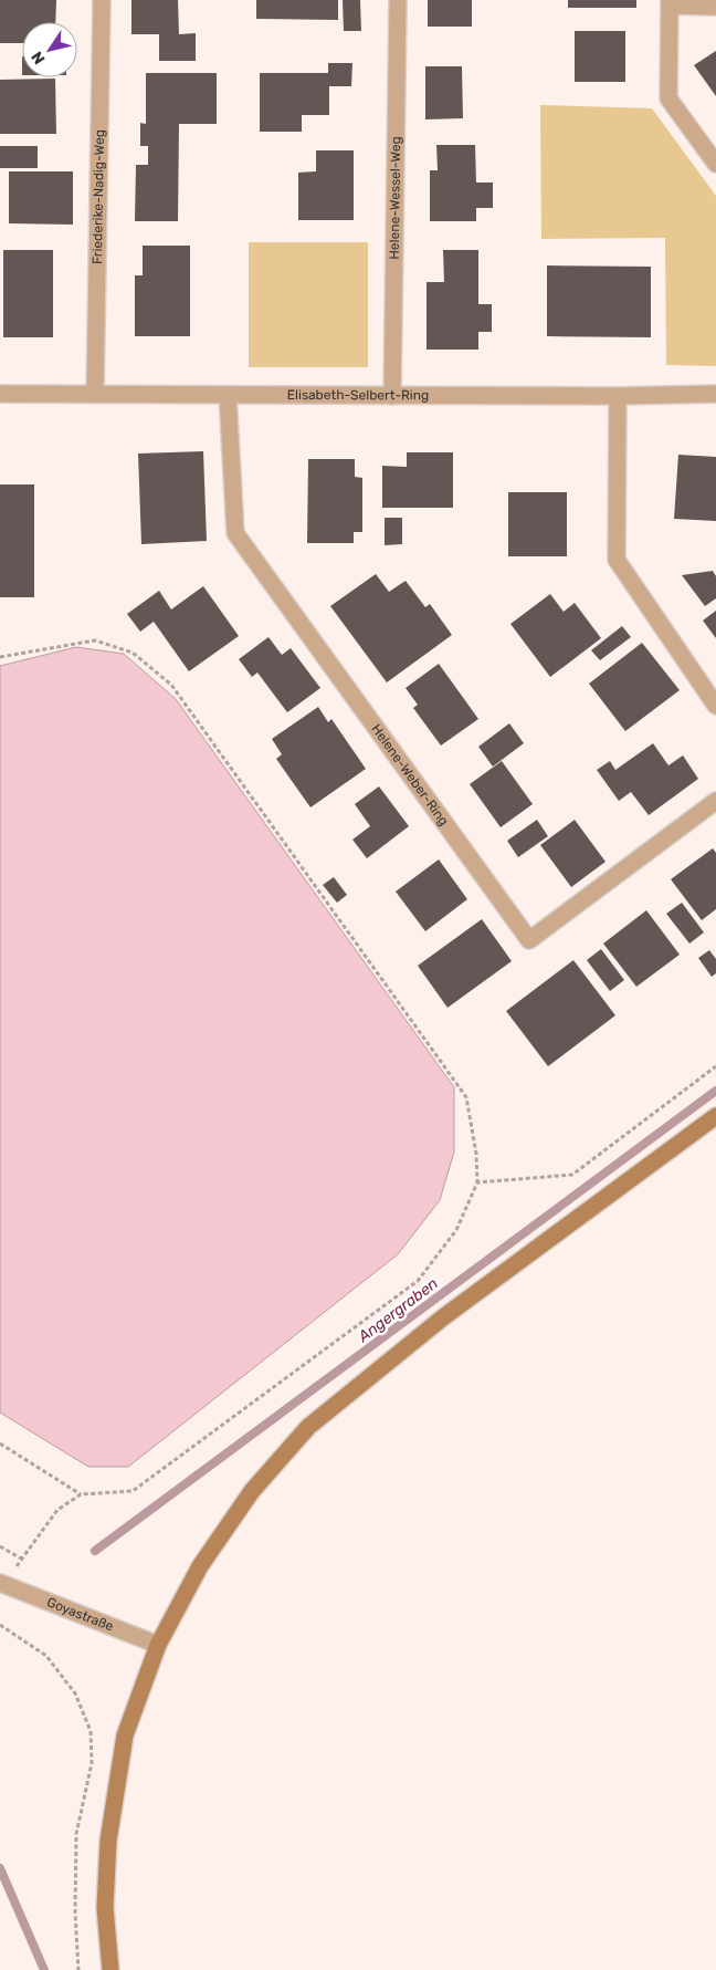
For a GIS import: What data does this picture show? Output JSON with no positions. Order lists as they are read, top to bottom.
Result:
{
  "streets": {
    "street": [
      "Friederike-Nadig-Weg",
      "Helene-Wessel-Weg",
      "Elisabeth-Selbert-Ring",
      "Helene-Weber-Ring",
      "Goyastraße"
    ]
  },
  "crossings": [
    ["Friederike-Nadig-Weg", "Elisabeth-Selbert-Ring"],
    ["Helene-Wessel-Weg", "Elisabeth-Selbert-Ring"],
    ["Elisabeth-Selbert-Ring", "Helene-Weber-Ring"]
  ],
  "water": ["Angergraben"],
  "north": "bottom left"
}
